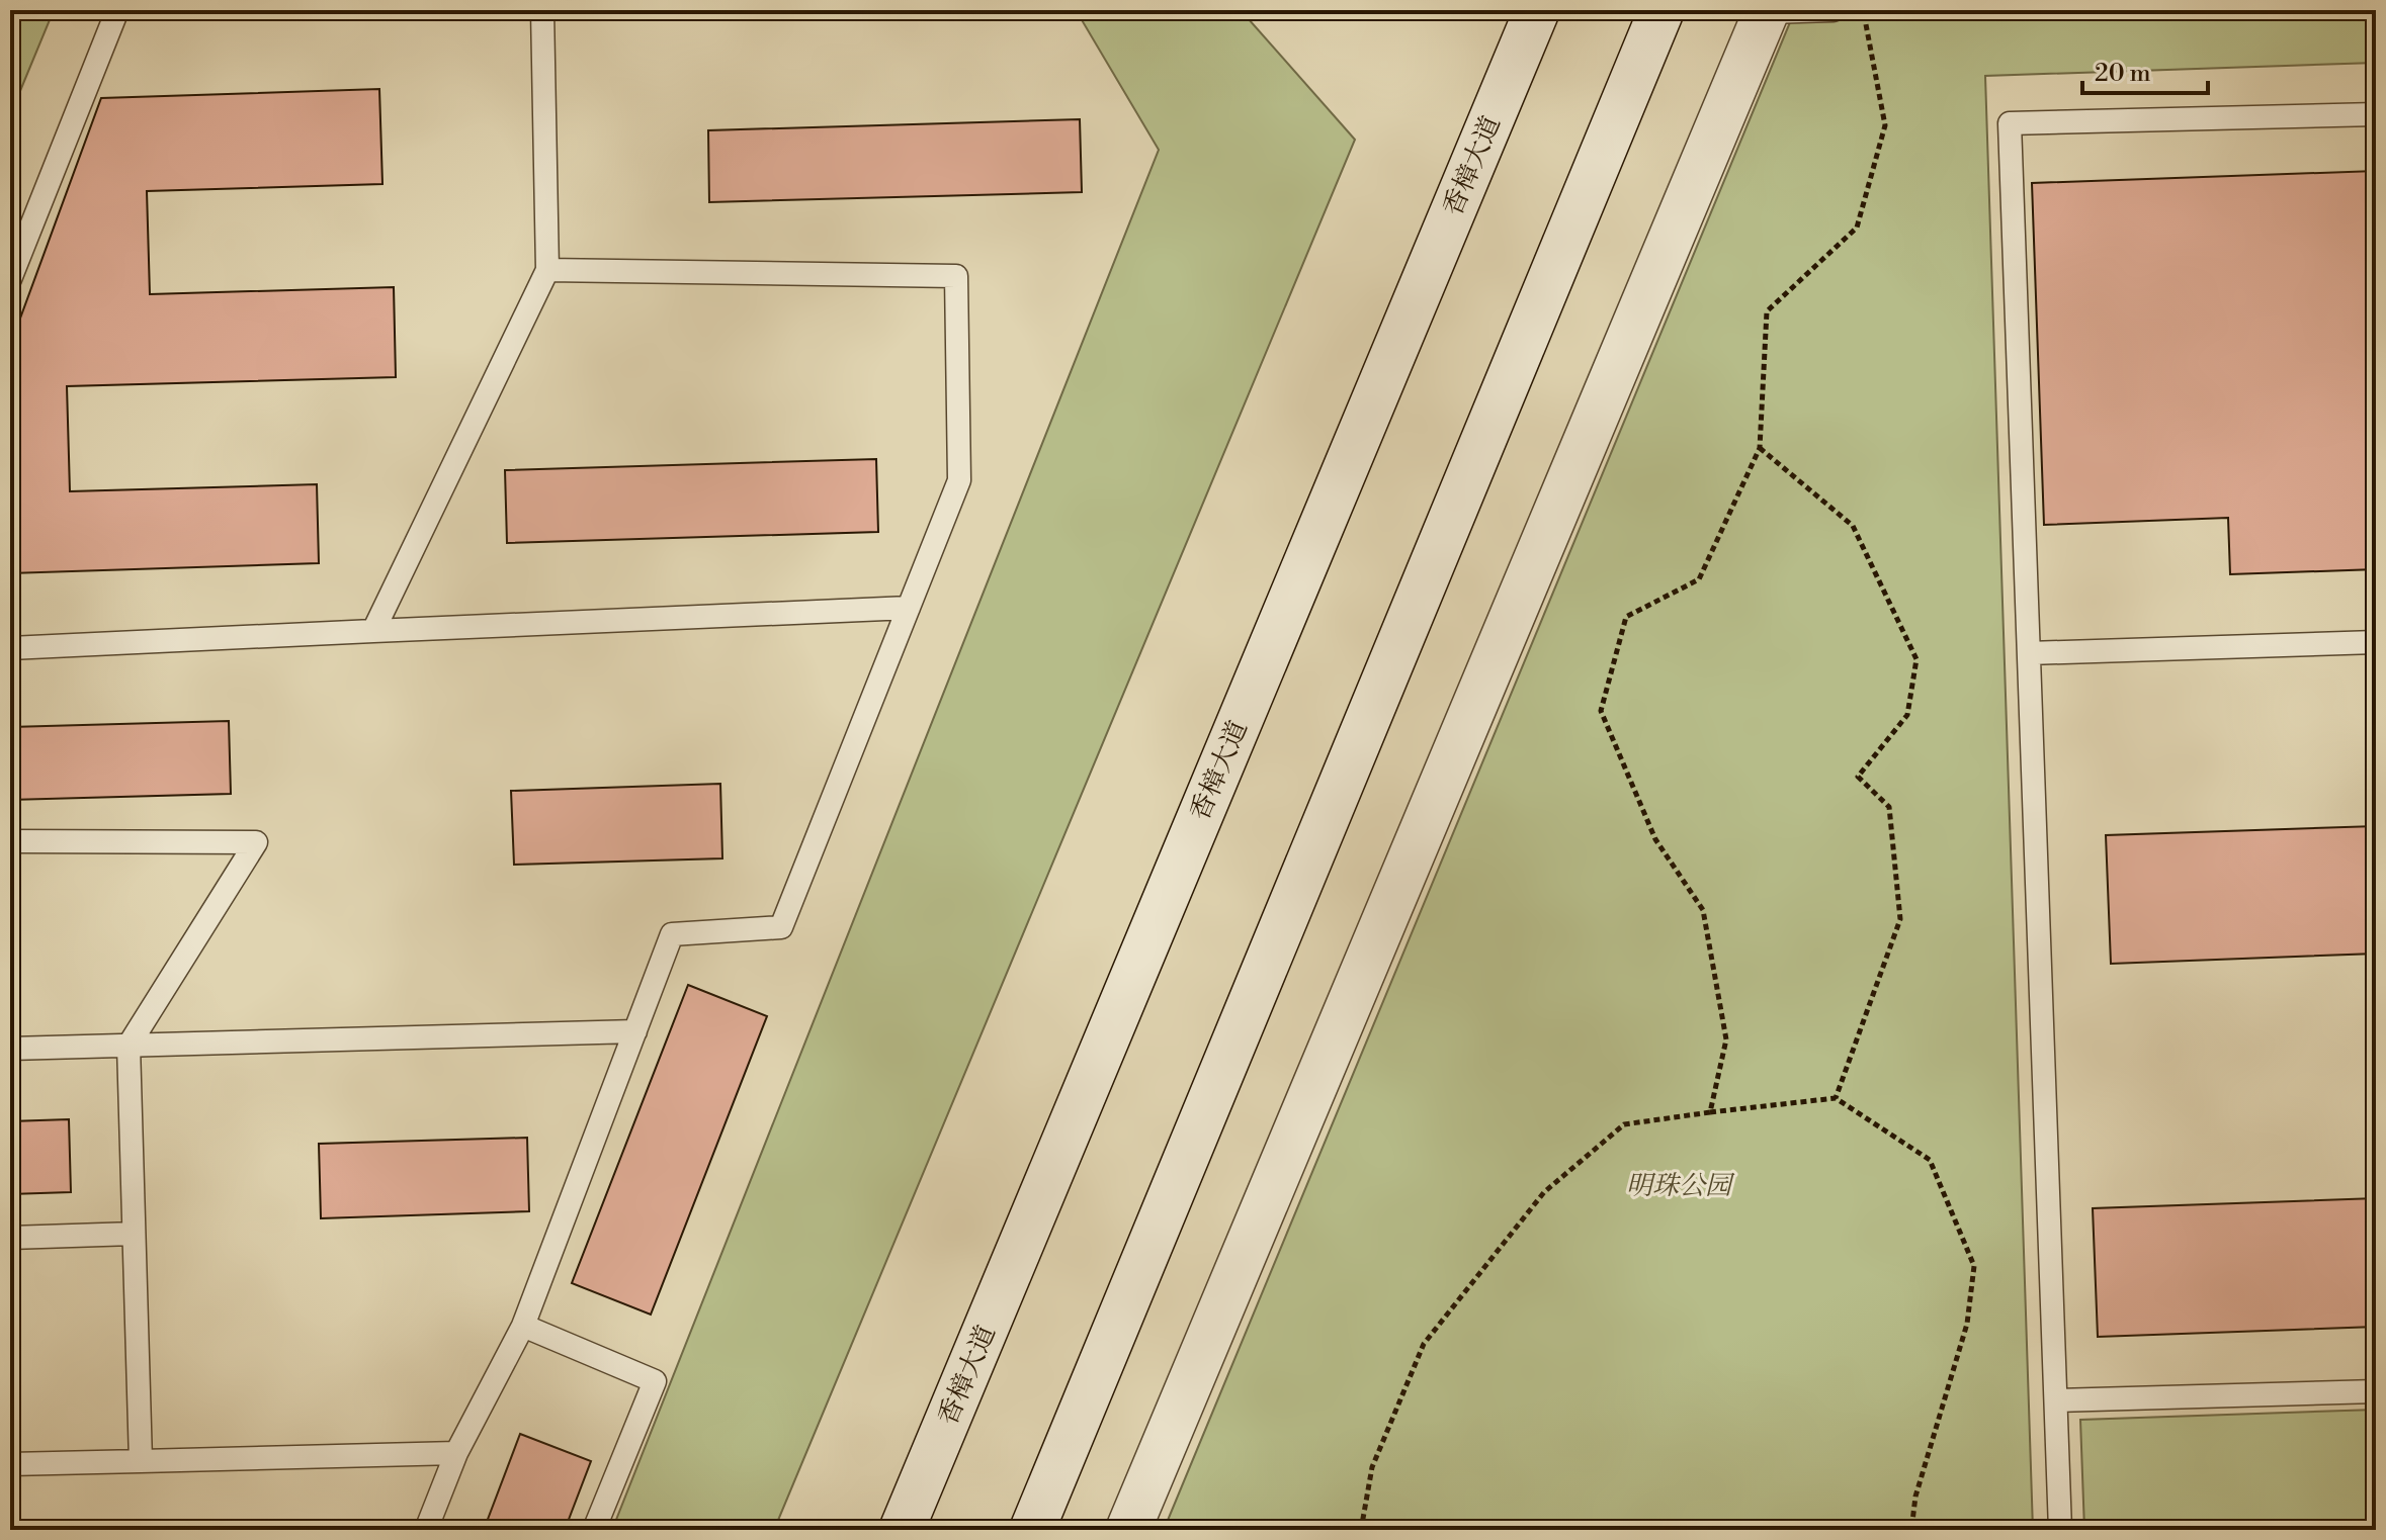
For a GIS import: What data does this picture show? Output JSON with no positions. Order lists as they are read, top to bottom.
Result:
{
  "streets": {
    "main road": ["香樟大道"]
  },
  "parks": ["明珠公园"],
  "scale_bar": "20 m"
}
